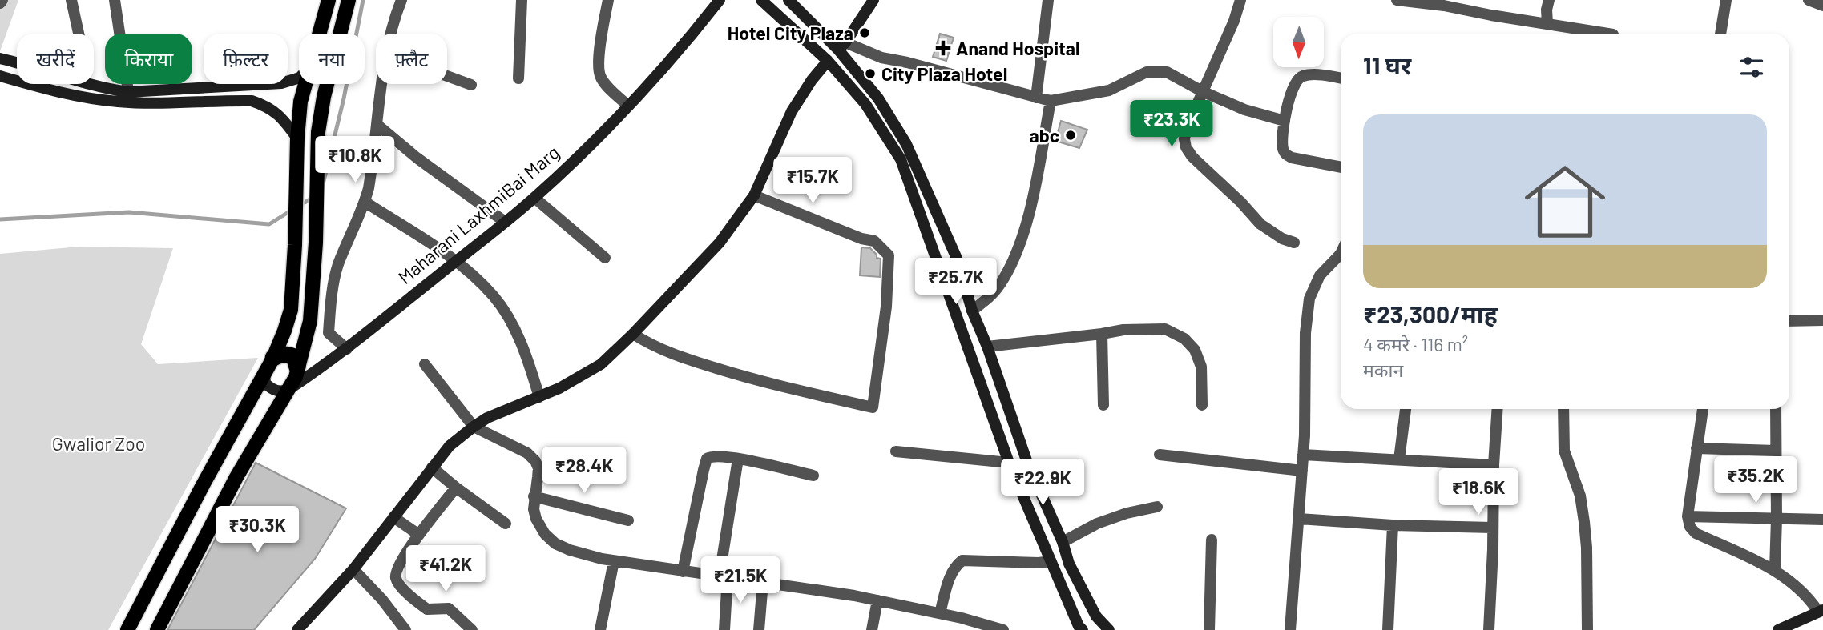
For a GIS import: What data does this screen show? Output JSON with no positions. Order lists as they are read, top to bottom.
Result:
{
  "streets": {
    "main road": ["Maharani LaxhmiBai Marg"]
  },
  "parks": ["Gwalior Zoo"],
  "places": {
    "other": ["Hotel City Plaza", "City Plaza Hotel", "abc"],
    "health": ["Anand Hospital"]
  },
  "north": "bottom",
  "page": {
    "chip": [
      "खरीदें",
      "किराया",
      "फ़िल्टर",
      "नया",
      "फ़्लैट"
    ],
    "heading": "11 घर",
    "price": [
      "₹23.3K",
      "₹10.8K",
      "₹15.7K",
      "₹25.7K",
      "₹28.4K",
      "₹35.2K",
      "₹22.9K",
      "₹18.6K",
      "₹30.3K",
      "₹41.2K",
      "₹21.5K"
    ],
    "list": [
      {
        "name": "₹23,300/माह",
        "note": "4 कमरे · 116 m² · मकान"
      }
    ]
  }
}
